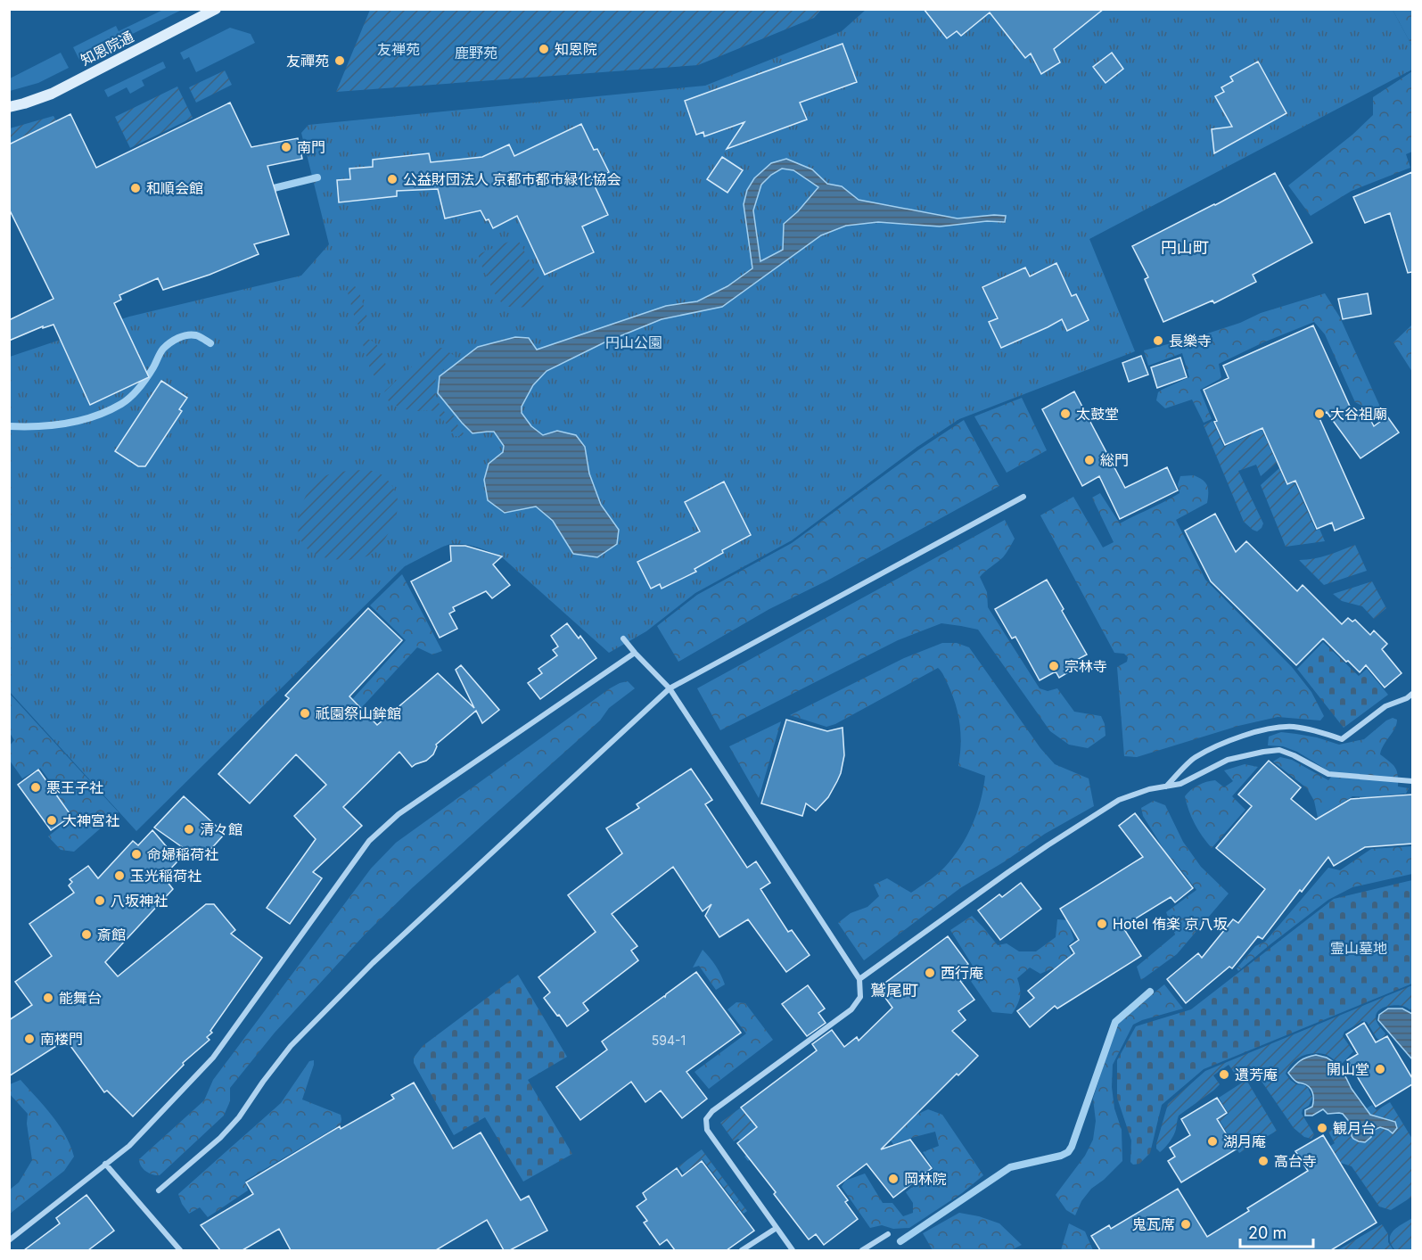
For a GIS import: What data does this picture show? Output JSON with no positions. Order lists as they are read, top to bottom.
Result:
{
  "streets": {
    "street": ["知恩院通"]
  },
  "districts": ["円山町", "鷲尾町"],
  "parks": [
    "友禅苑",
    "鹿野苑",
    "円山公園",
    "霊山墓地"
  ],
  "places": [
    "知恩院",
    "友禪苑",
    "南門",
    "公益財団法人 京都市都市緑化協会",
    "和順会館",
    "長樂寺",
    "太鼓堂",
    "大谷祖廟",
    "総門",
    "宗林寺",
    "祇園祭山鉾館",
    "悪王子社",
    "大神宮社",
    "清々館",
    "命婦稲荷社",
    "玉光稲荷社",
    "八坂神社",
    "Hotel 侑楽 京八坂",
    "斎館",
    "西行庵",
    "能舞台",
    "南楼門",
    "開山堂",
    "遺芳庵",
    "観月台",
    "湖月庵",
    "高台寺",
    "岡林院",
    "鬼瓦席"
  ],
  "house_numbers": ["594-1"],
  "scale_bar": "20 m"
}
